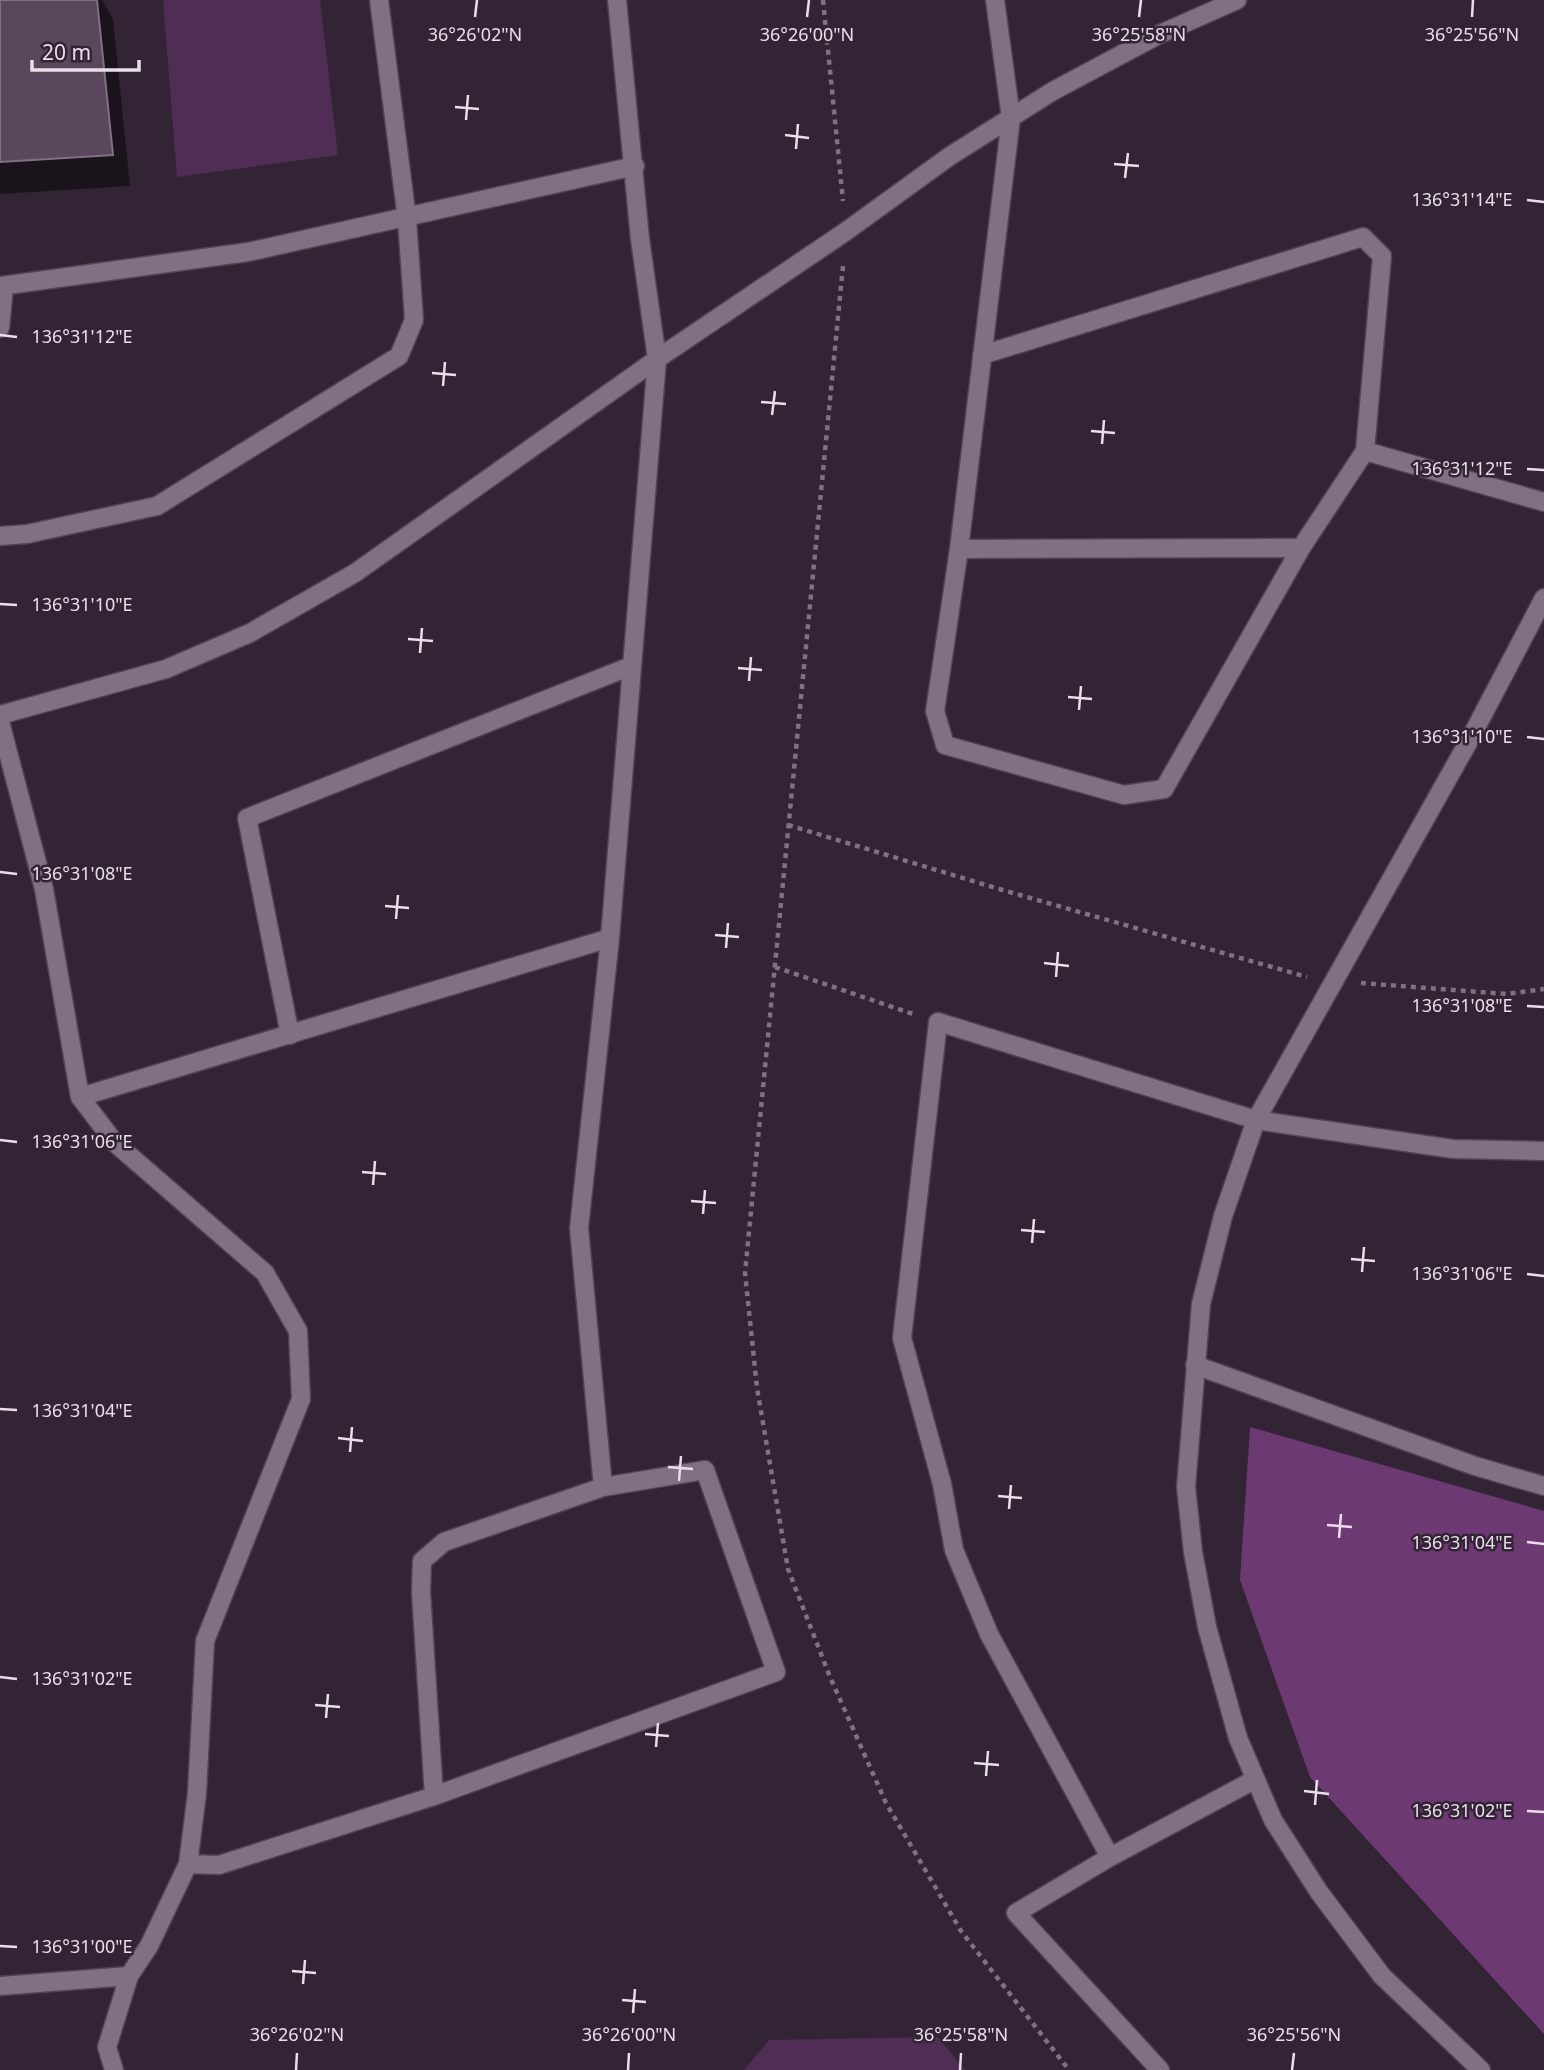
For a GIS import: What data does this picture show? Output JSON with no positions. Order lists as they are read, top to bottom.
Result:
{
  "scale_bar": "20 m",
  "coordinates": [
    "36°26'02\"N",
    "36°26'00\"N",
    "36°25'58\"N",
    "36°25'56\"N",
    "136°31'14\"E",
    "136°31'12\"E",
    "136°31'10\"E",
    "136°31'08\"E",
    "136°31'06\"E",
    "136°31'04\"E",
    "136°31'02\"E",
    "136°31'00\"E"
  ]
}
